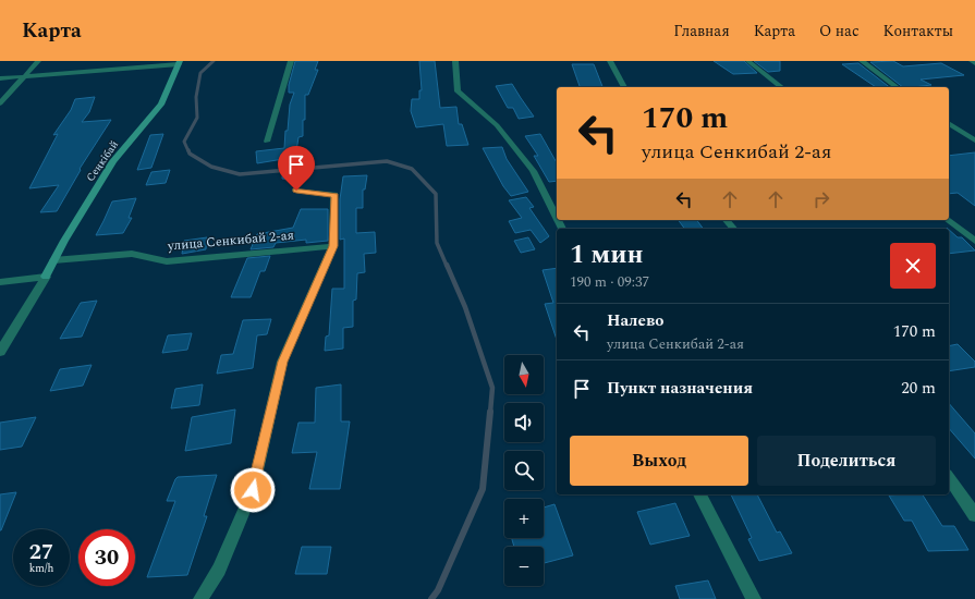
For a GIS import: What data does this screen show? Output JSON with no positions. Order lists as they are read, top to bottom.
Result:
{
  "streets": {
    "street": ["Сеңкібай", "улица Сенкибай 2-ая"]
  },
  "crossings": [
    ["Сеңкібай", "улица Сенкибай 2-ая"]
  ],
  "north": "bottom",
  "page": {
    "header": "Карта",
    "nav": [
      "Главная",
      "Карта",
      "О нас",
      "Контакты"
    ],
    "turn": ["170 m", "улица Сенкибай 2-ая"],
    "heading": ["1 мин", "190 m · 09:37"],
    "list": [
      {
        "name": "Налево",
        "note": "улица Сенкибай 2-ая",
        "value": "170 m"
      },
      {
        "name": "Пункт назначения",
        "value": "20 m"
      }
    ],
    "map_buttons": ["+", "−"],
    "buttons": ["Выход", "Поделиться"],
    "speed": "27 km/h",
    "limit": "30"
  }
}
